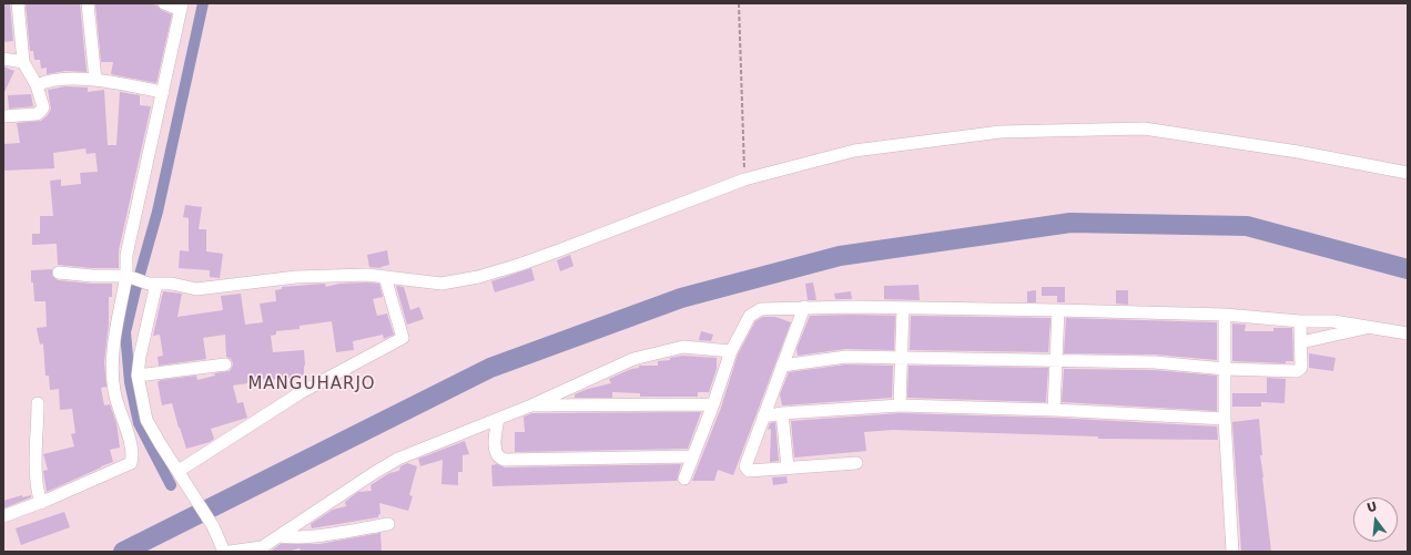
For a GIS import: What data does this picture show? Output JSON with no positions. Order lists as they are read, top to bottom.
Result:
{
  "districts": ["MANGUHARJO"],
  "north": "top"
}
